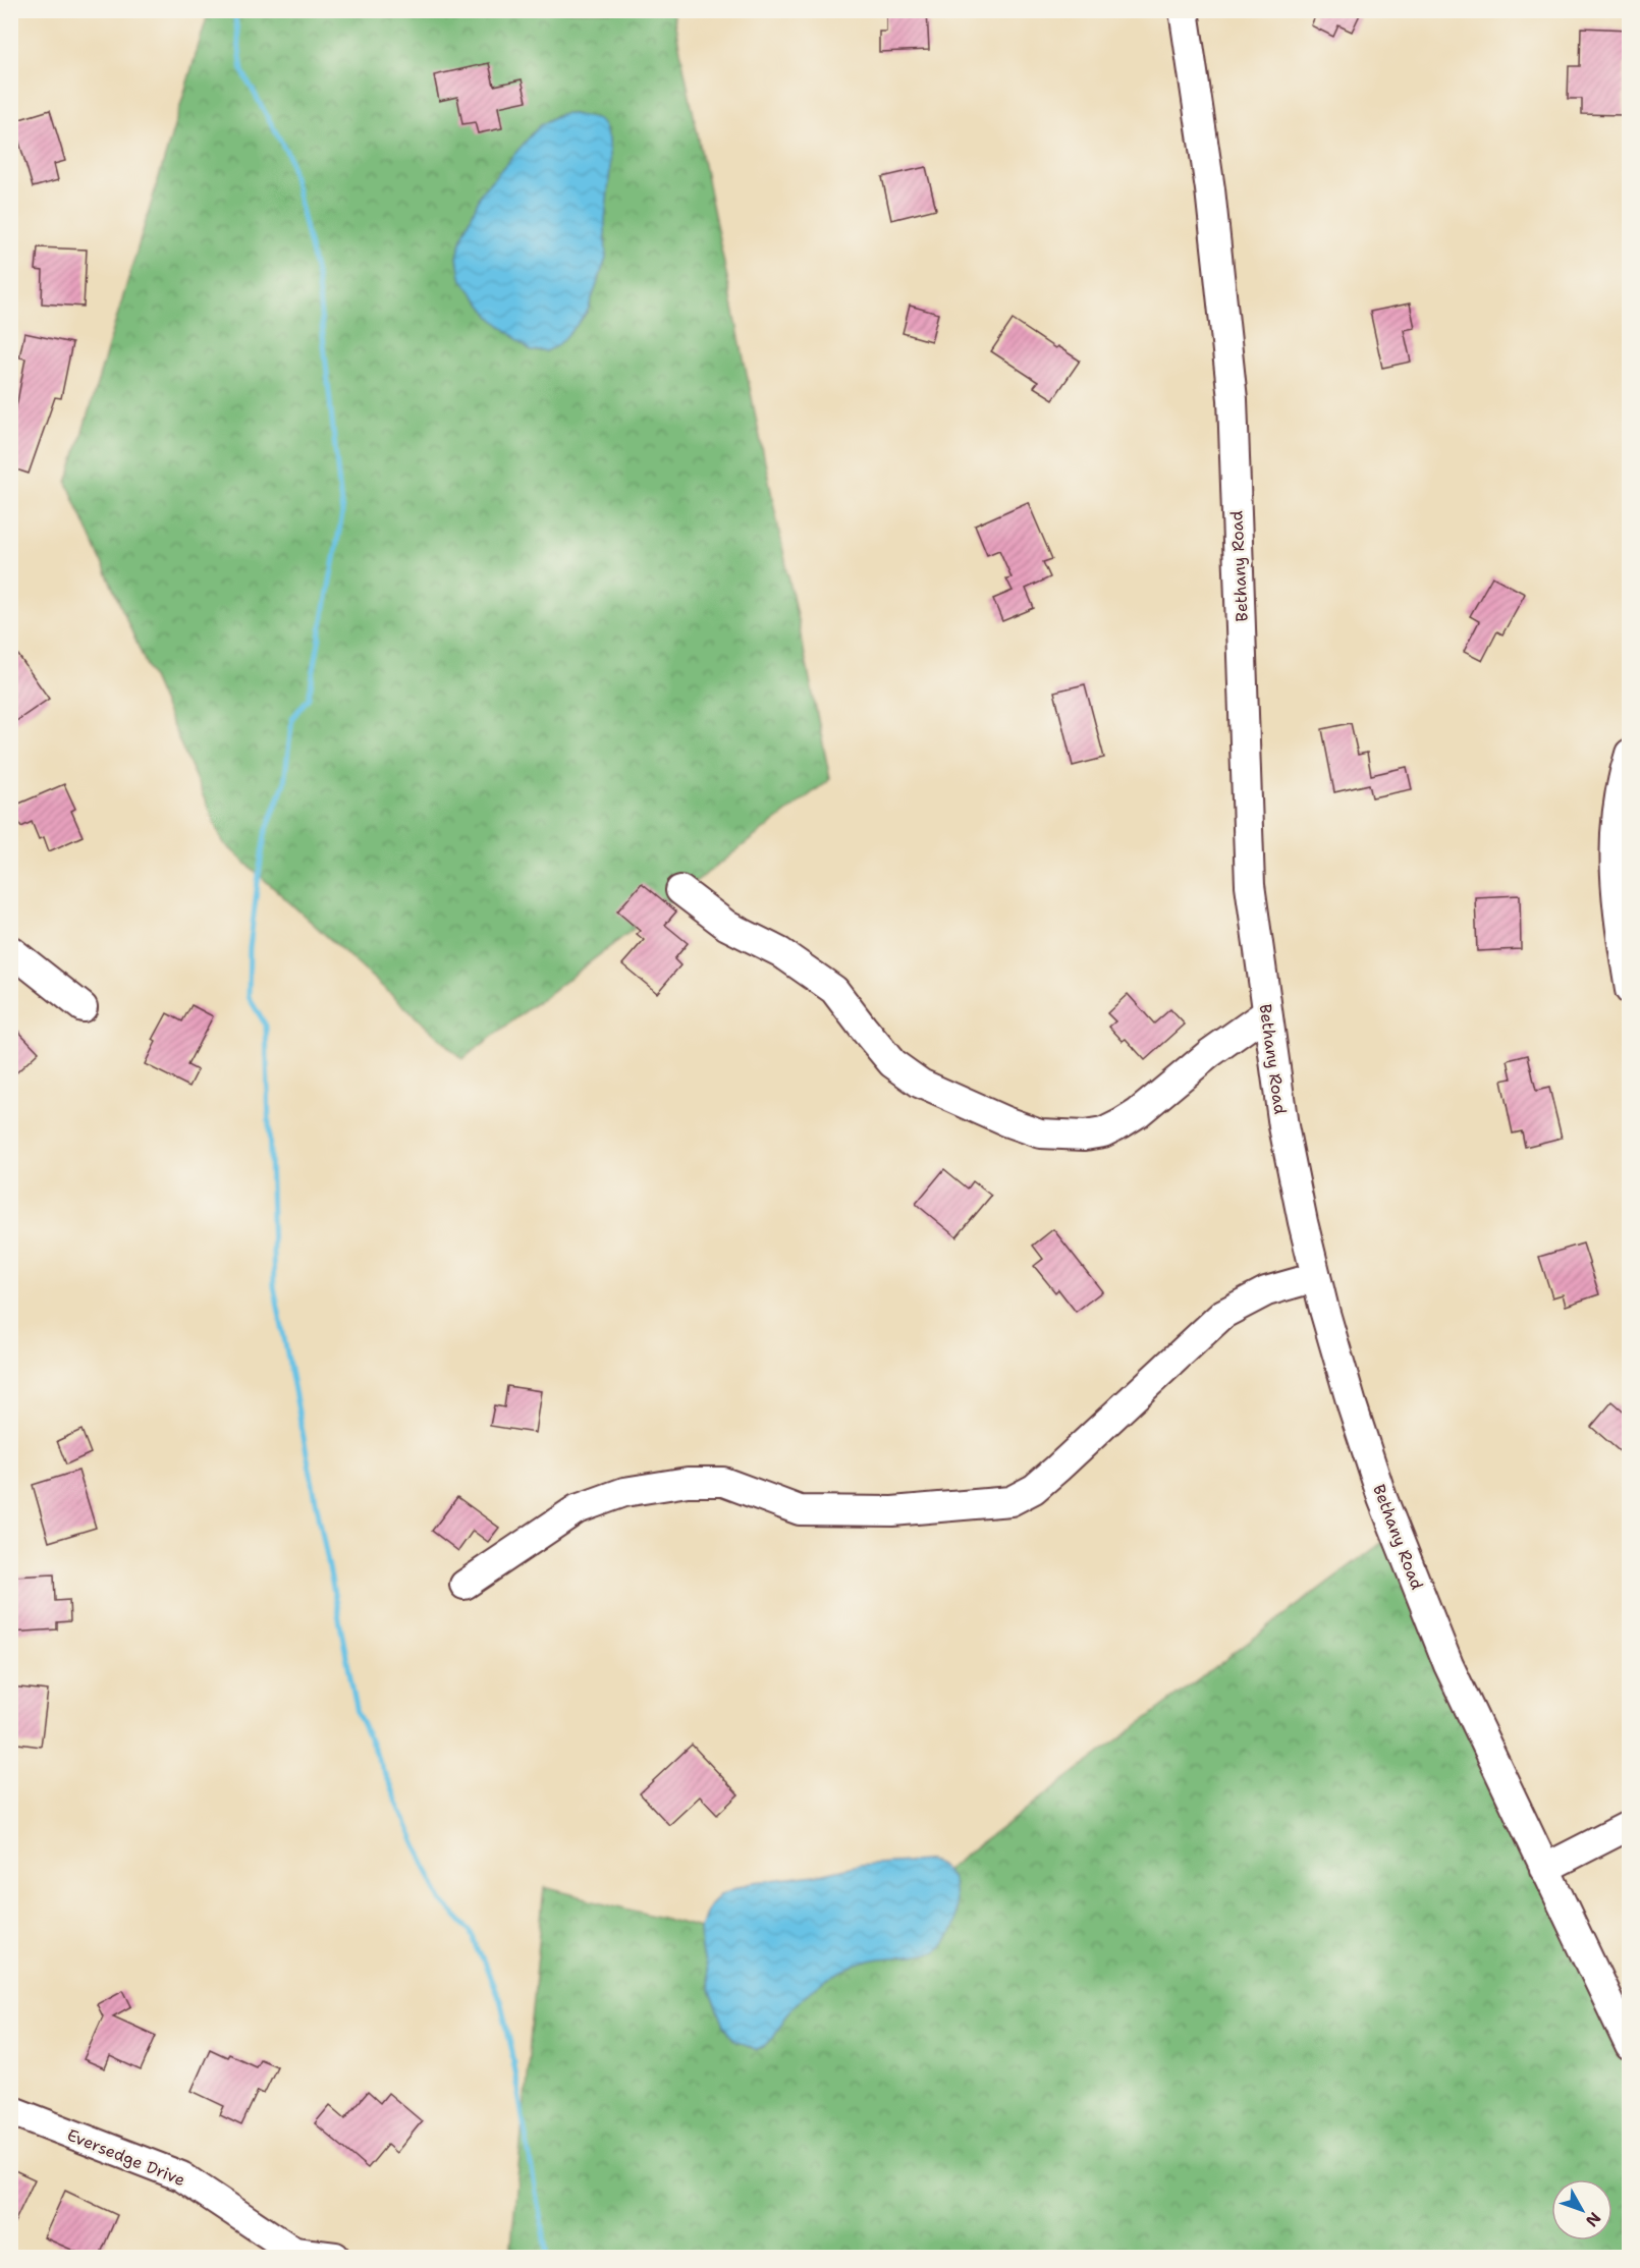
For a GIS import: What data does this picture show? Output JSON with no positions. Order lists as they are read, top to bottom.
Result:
{
  "streets": {
    "street": ["Bethany Road", "Eversedge Drive"]
  },
  "north": "bottom right"
}
